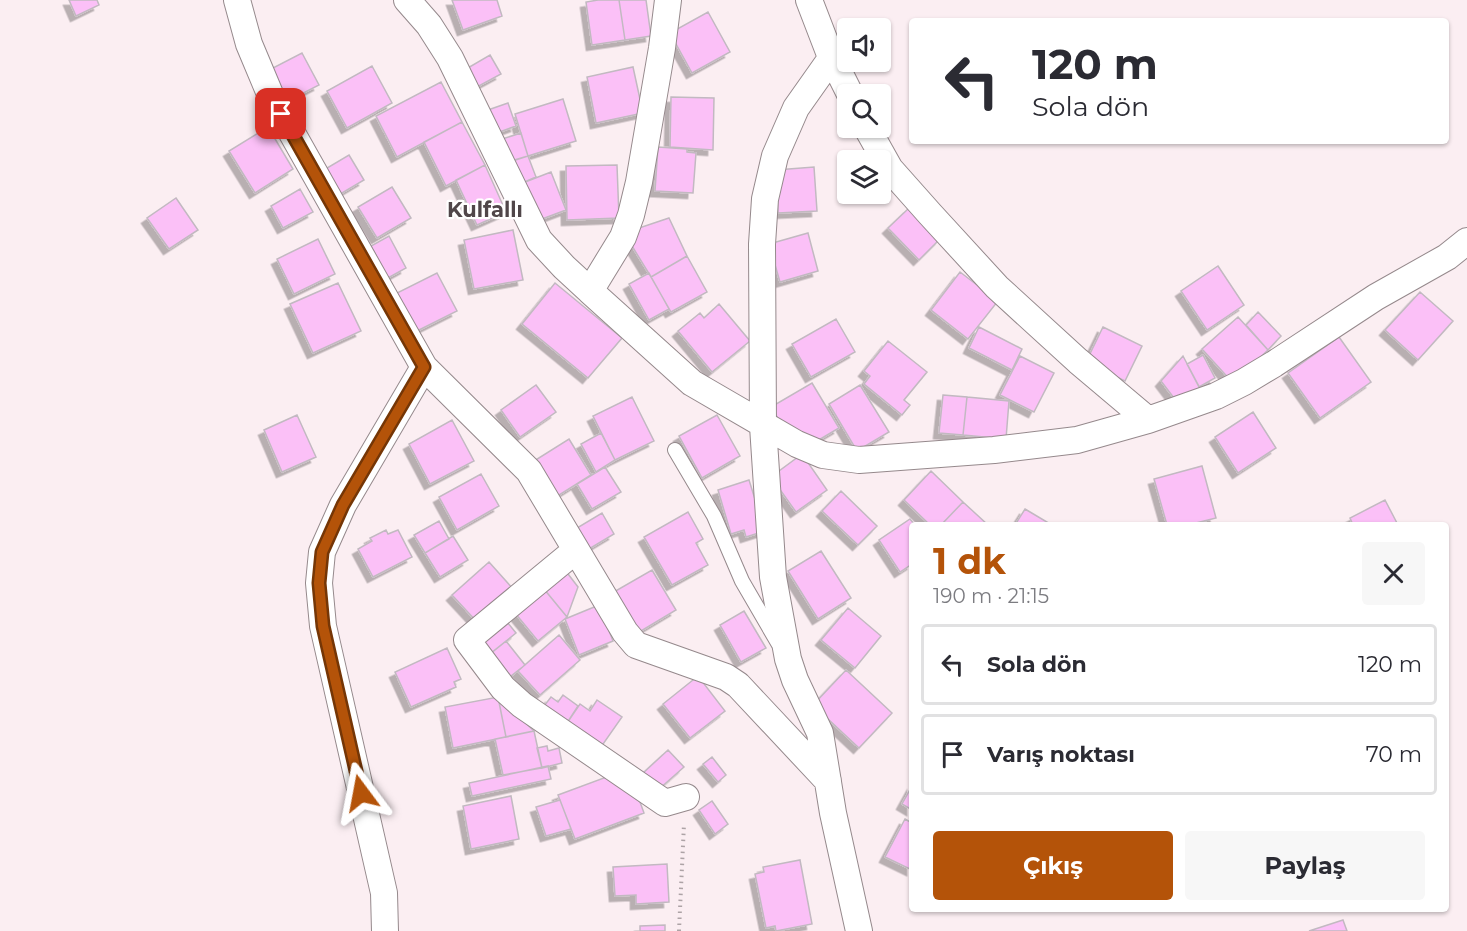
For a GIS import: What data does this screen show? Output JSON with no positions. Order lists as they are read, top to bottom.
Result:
{
  "districts": ["Kulfallı"],
  "page": {
    "turn": ["120 m", "Sola dön"],
    "heading": ["1 dk", "190 m · 21:15"],
    "list": [
      {
        "name": "Sola dön",
        "value": "120 m"
      },
      {
        "name": "Varış noktası",
        "value": "70 m"
      }
    ],
    "buttons": ["Çıkış", "Paylaş"]
  }
}
